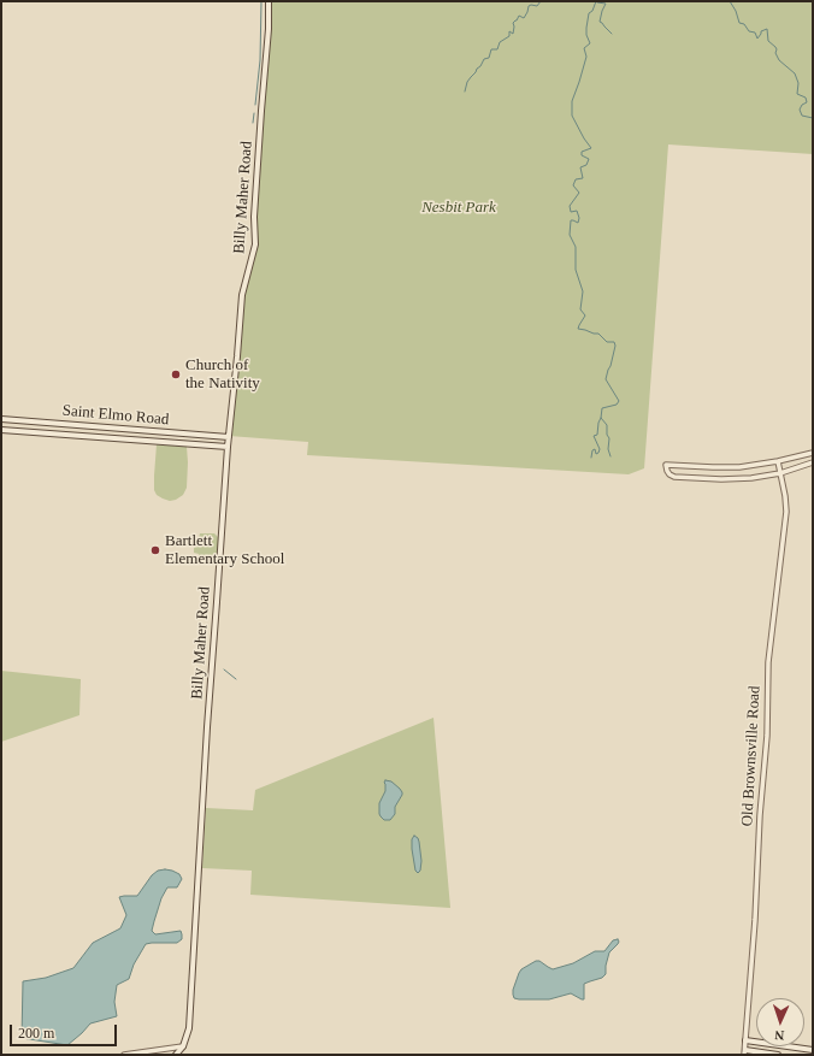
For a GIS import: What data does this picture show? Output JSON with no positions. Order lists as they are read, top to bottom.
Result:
{
  "streets": {
    "main road": ["Billy Maher Road", "Saint Elmo Road"],
    "street": ["Old Brownsville Road"]
  },
  "crossings": [
    ["Billy Maher Road", "Saint Elmo Road"]
  ],
  "parks": ["Nesbit Park"],
  "places": ["Church of the Nativity", "Bartlett Elementary School"],
  "scale_bar": "200 m",
  "north": "bottom"
}
